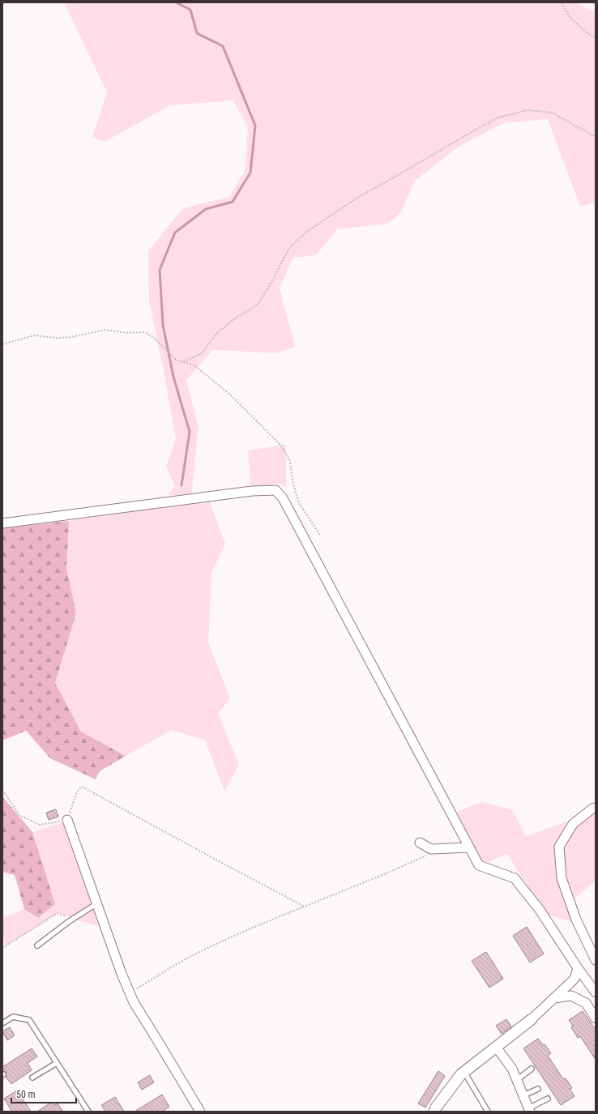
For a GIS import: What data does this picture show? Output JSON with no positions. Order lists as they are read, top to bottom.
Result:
{
  "scale_bar": "50 m"
}
